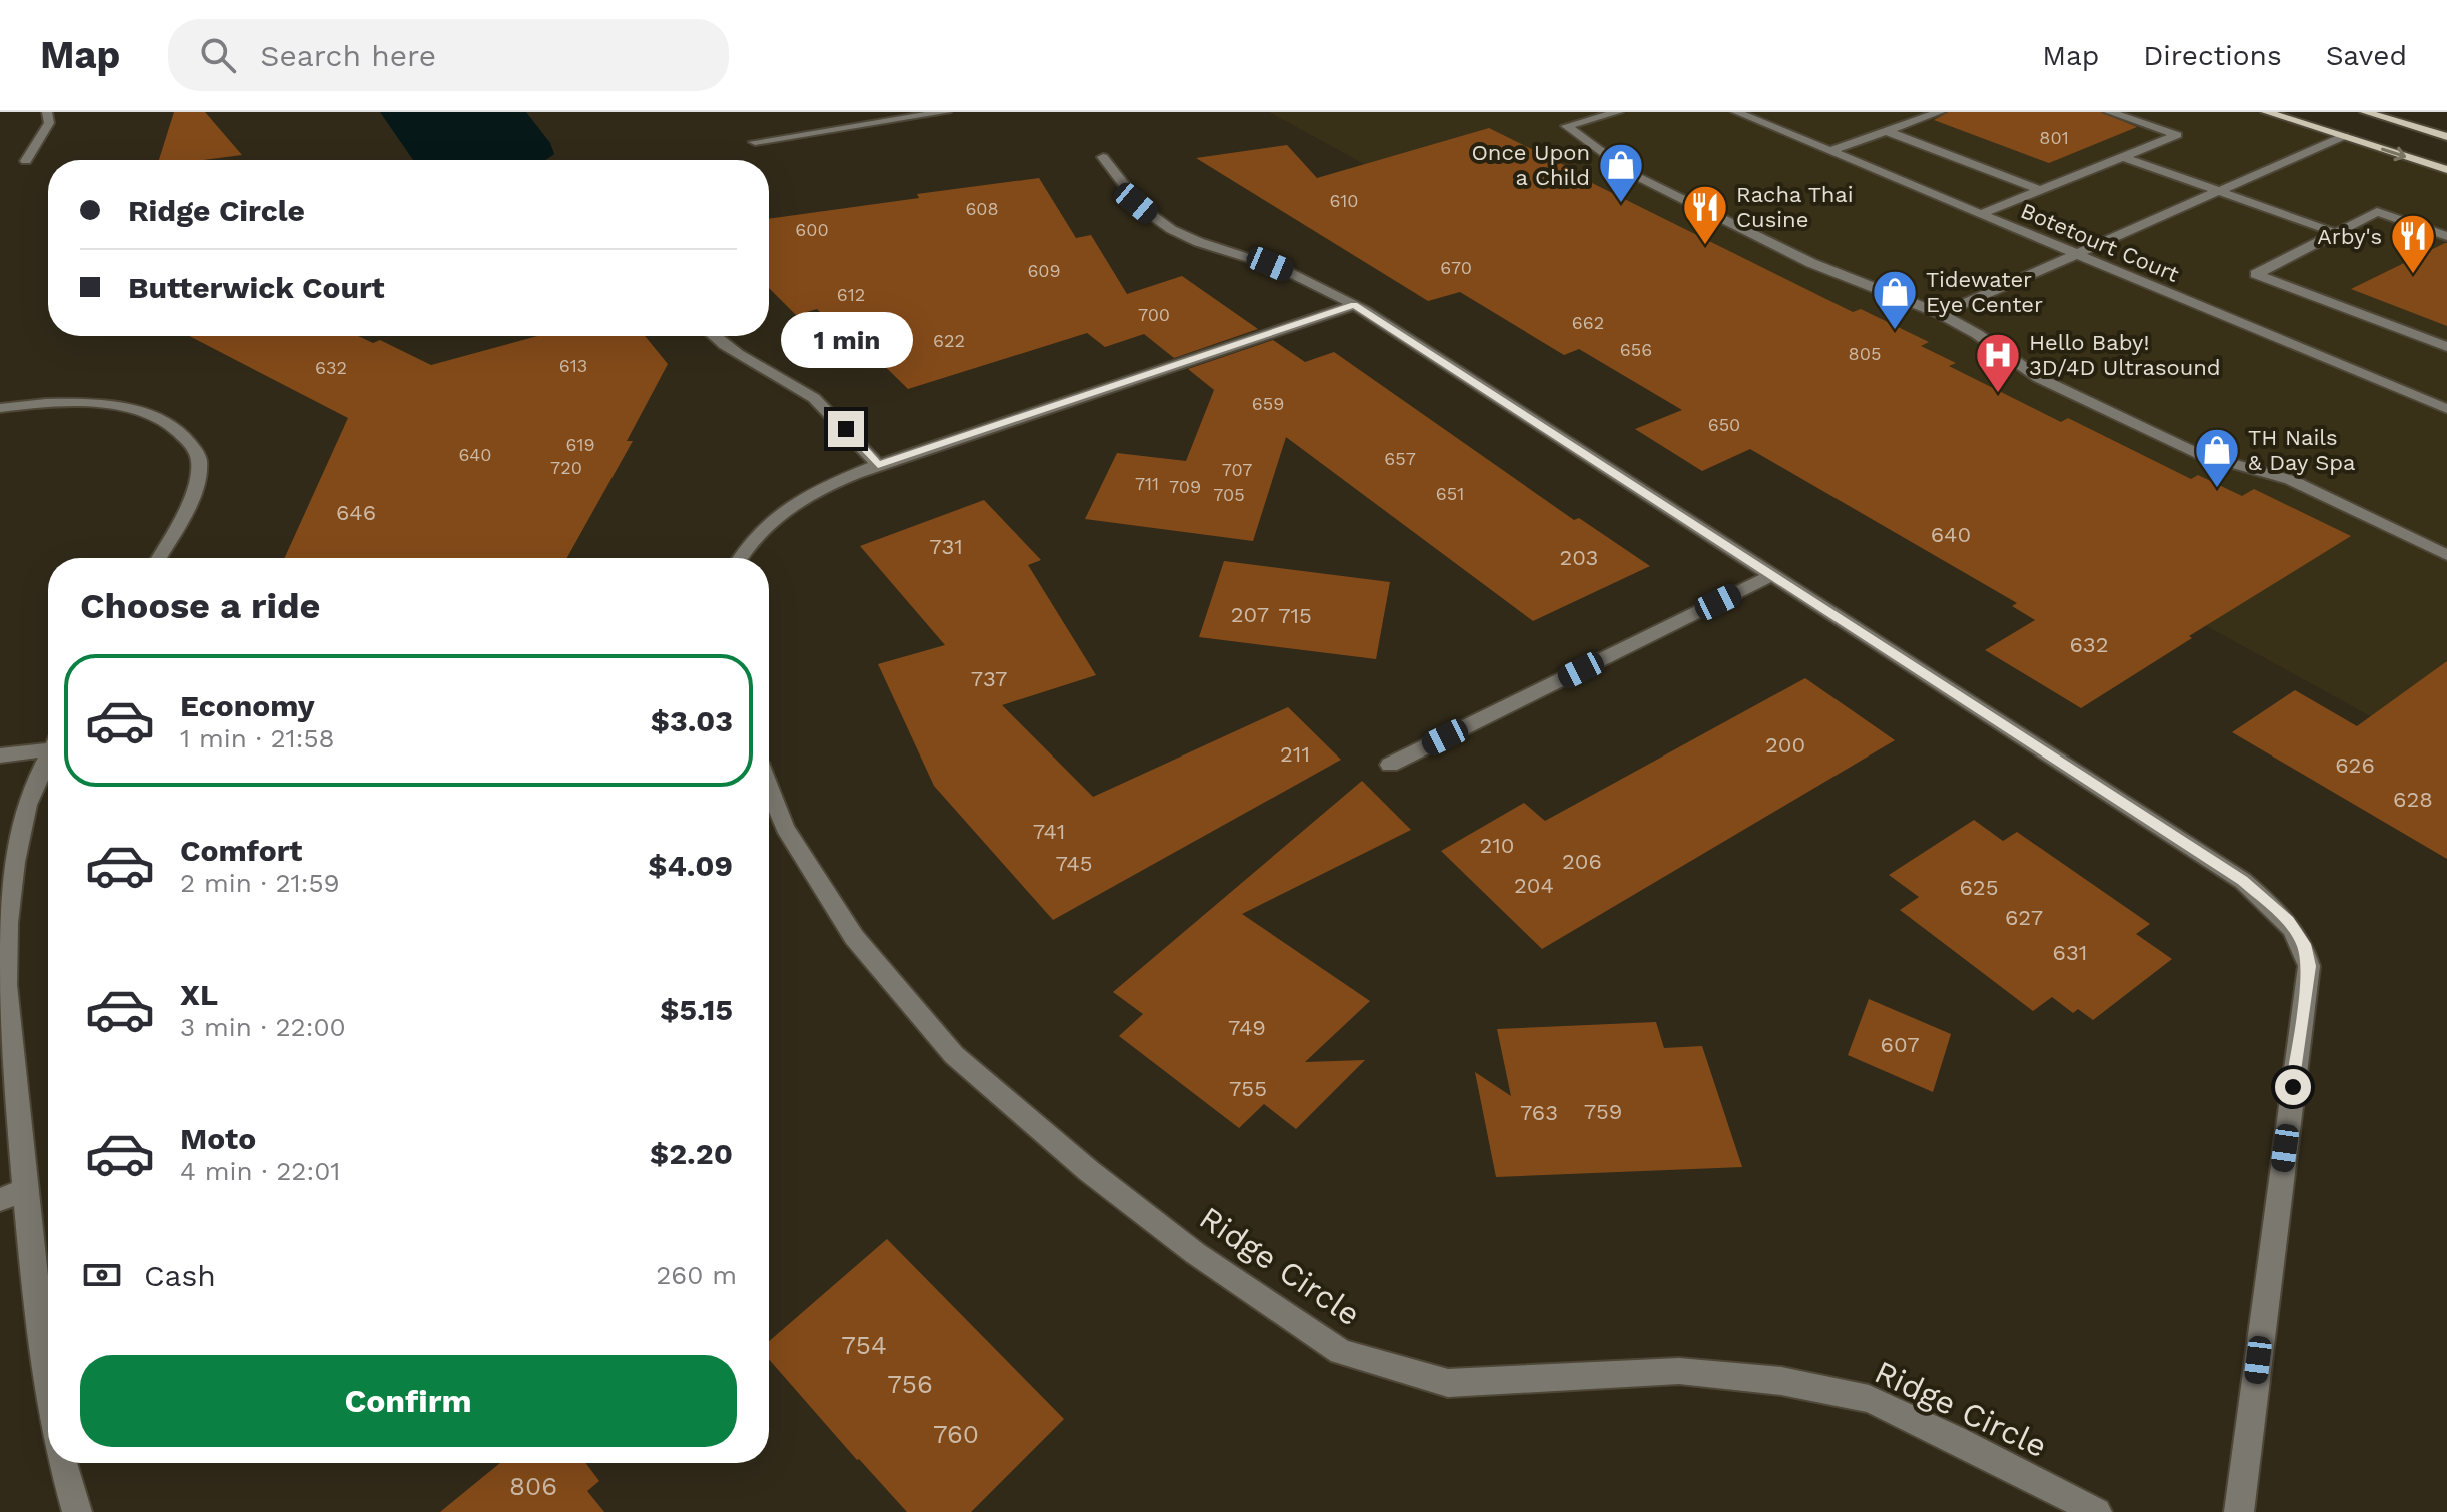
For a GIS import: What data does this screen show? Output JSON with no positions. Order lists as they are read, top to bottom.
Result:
{
  "streets": {
    "street": ["Botetourt Court", "Ridge Circle"]
  },
  "places": {
    "shop": ["Once Upon a Child", "Tidewater Eye Center", "TH Nails & Day Spa"],
    "restaurant": ["Racha Thai Cusine", "Arby's"],
    "hospital": ["Hello Baby! 3D/4D Ultrasound"]
  },
  "house_numbers": [
    "801",
    "610",
    "608",
    "600",
    "670",
    "609",
    "612",
    "700",
    "662",
    "622",
    "656",
    "805",
    "613",
    "632",
    "659",
    "650",
    "619",
    "640",
    "657",
    "720",
    "707",
    "711",
    "709",
    "651",
    "705",
    "646",
    "640",
    "731",
    "203",
    "207",
    "715",
    "632",
    "737",
    "200",
    "211",
    "626",
    "628",
    "741",
    "210",
    "206",
    "745",
    "204",
    "625",
    "627",
    "631",
    "749",
    "607",
    "755",
    "759",
    "763",
    "754",
    "756",
    "760",
    "806"
  ],
  "page": {
    "header": "Map",
    "search": "Search here",
    "nav": ["Map", "Directions", "Saved"],
    "banner": ["Ridge Circle", "Butterwick Court"],
    "bubble": "1 min",
    "heading": "Choose a ride",
    "list": [
      {
        "name": "Economy",
        "note": "1 min · 21:58",
        "value": "$3.03"
      },
      {
        "name": "Comfort",
        "note": "2 min · 21:59",
        "value": "$4.09"
      },
      {
        "name": "XL",
        "note": "3 min · 22:00",
        "value": "$5.15"
      },
      {
        "name": "Moto",
        "note": "4 min · 22:01",
        "value": "$2.20"
      }
    ],
    "pay": ["Cash", "260 m"],
    "buttons": "Confirm"
  }
}
